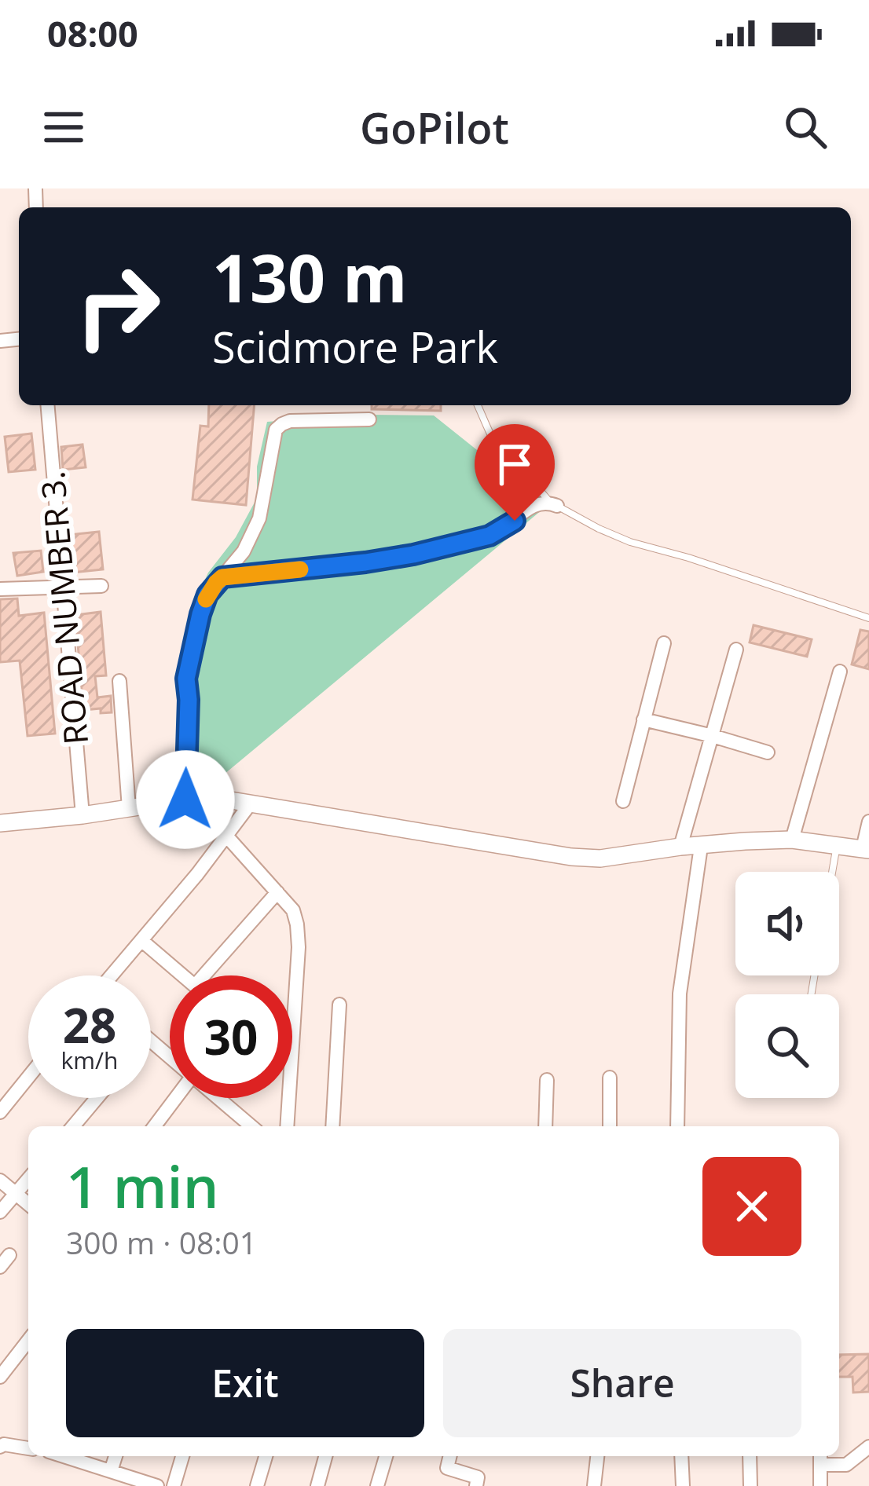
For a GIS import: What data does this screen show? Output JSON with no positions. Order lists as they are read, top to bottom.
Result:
{
  "streets": {
    "street": ["ROAD NUMBER 3."]
  },
  "page": {
    "status": "08:00",
    "header": "GoPilot",
    "turn": ["130 m", "Scidmore Park"],
    "speed": "28 km/h",
    "limit": "30",
    "heading": ["1 min", "300 m · 08:01"],
    "buttons": ["Exit", "Share"]
  }
}
